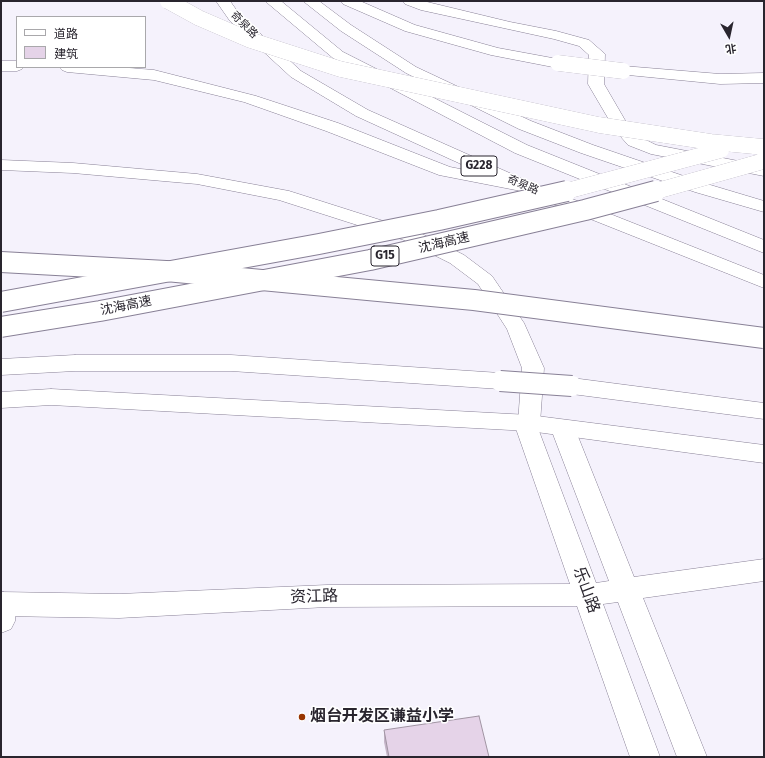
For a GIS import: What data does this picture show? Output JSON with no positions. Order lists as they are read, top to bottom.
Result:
{
  "streets": {
    "main road": [
      "奇泉路",
      "G228",
      "沈海高速",
      "G15",
      "乐山路",
      "资江路"
    ]
  },
  "crossings": [
    ["乐山路", "资江路"]
  ],
  "places": ["烟台开发区谦益小学"],
  "legend": ["道路", "建筑"],
  "north": "bottom"
}
